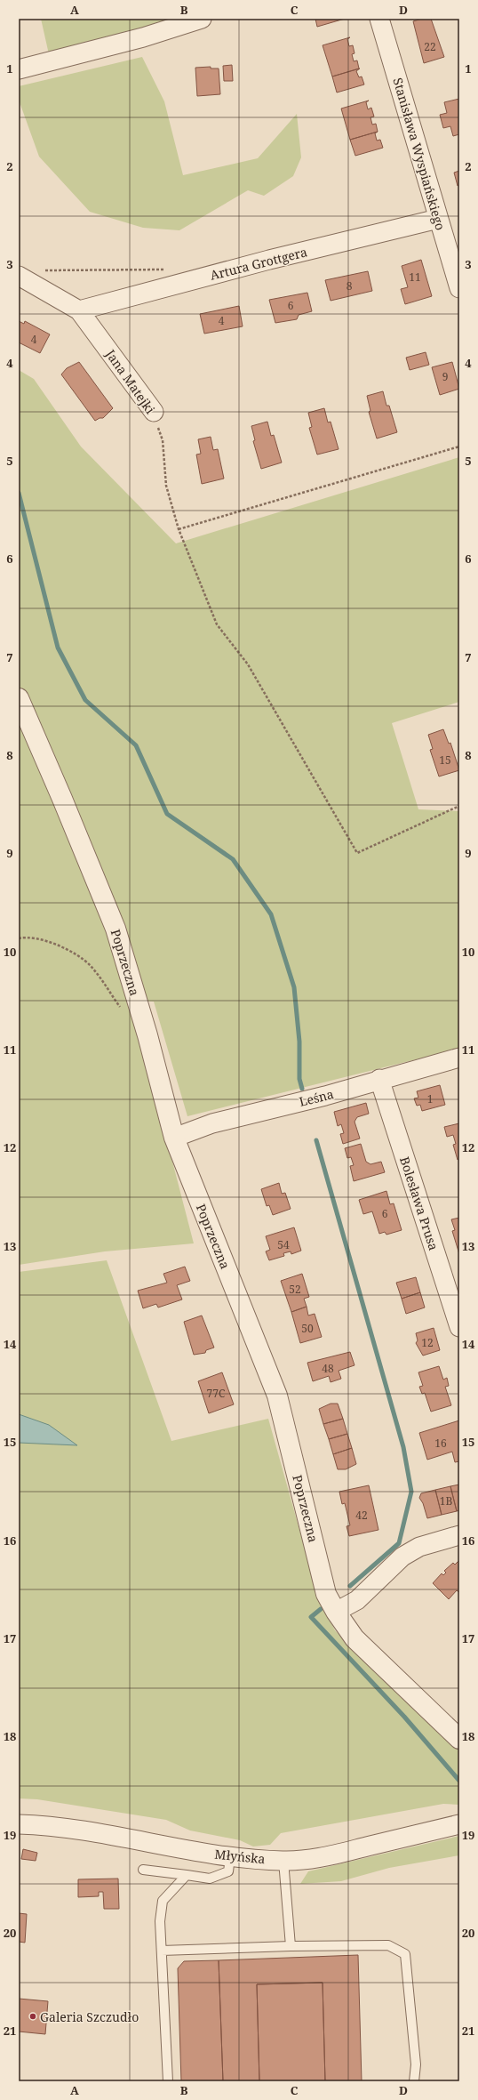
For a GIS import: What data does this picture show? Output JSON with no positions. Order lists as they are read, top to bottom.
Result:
{
  "streets": {
    "street": [
      "Stanisława Wyspiańskiego",
      "Artura Grottgera",
      "Jana Matejki",
      "Poprzeczna",
      "Leśna",
      "Bolesława Prusa",
      "Młyńska"
    ]
  },
  "crossings": [
    ["Stanisława Wyspiańskiego", "Artura Grottgera"],
    ["Artura Grottgera", "Jana Matejki"],
    ["Poprzeczna", "Leśna"],
    ["Leśna", "Bolesława Prusa"]
  ],
  "places": ["Galeria Szczudło"],
  "house_numbers": [
    "22",
    "11",
    "8",
    "6",
    "4",
    "4",
    "9",
    "15",
    "1",
    "6",
    "54",
    "52",
    "50",
    "12",
    "48",
    "77C",
    "16",
    "1B",
    "42"
  ],
  "grid": {
    "columns": [
      "A",
      "B",
      "C",
      "D"
    ],
    "rows": [
      "1",
      "2",
      "3",
      "4",
      "5",
      "6",
      "7",
      "8",
      "9",
      "10",
      "11",
      "12",
      "13",
      "14",
      "15",
      "16",
      "17",
      "18",
      "19",
      "20",
      "21"
    ]
  }
}
